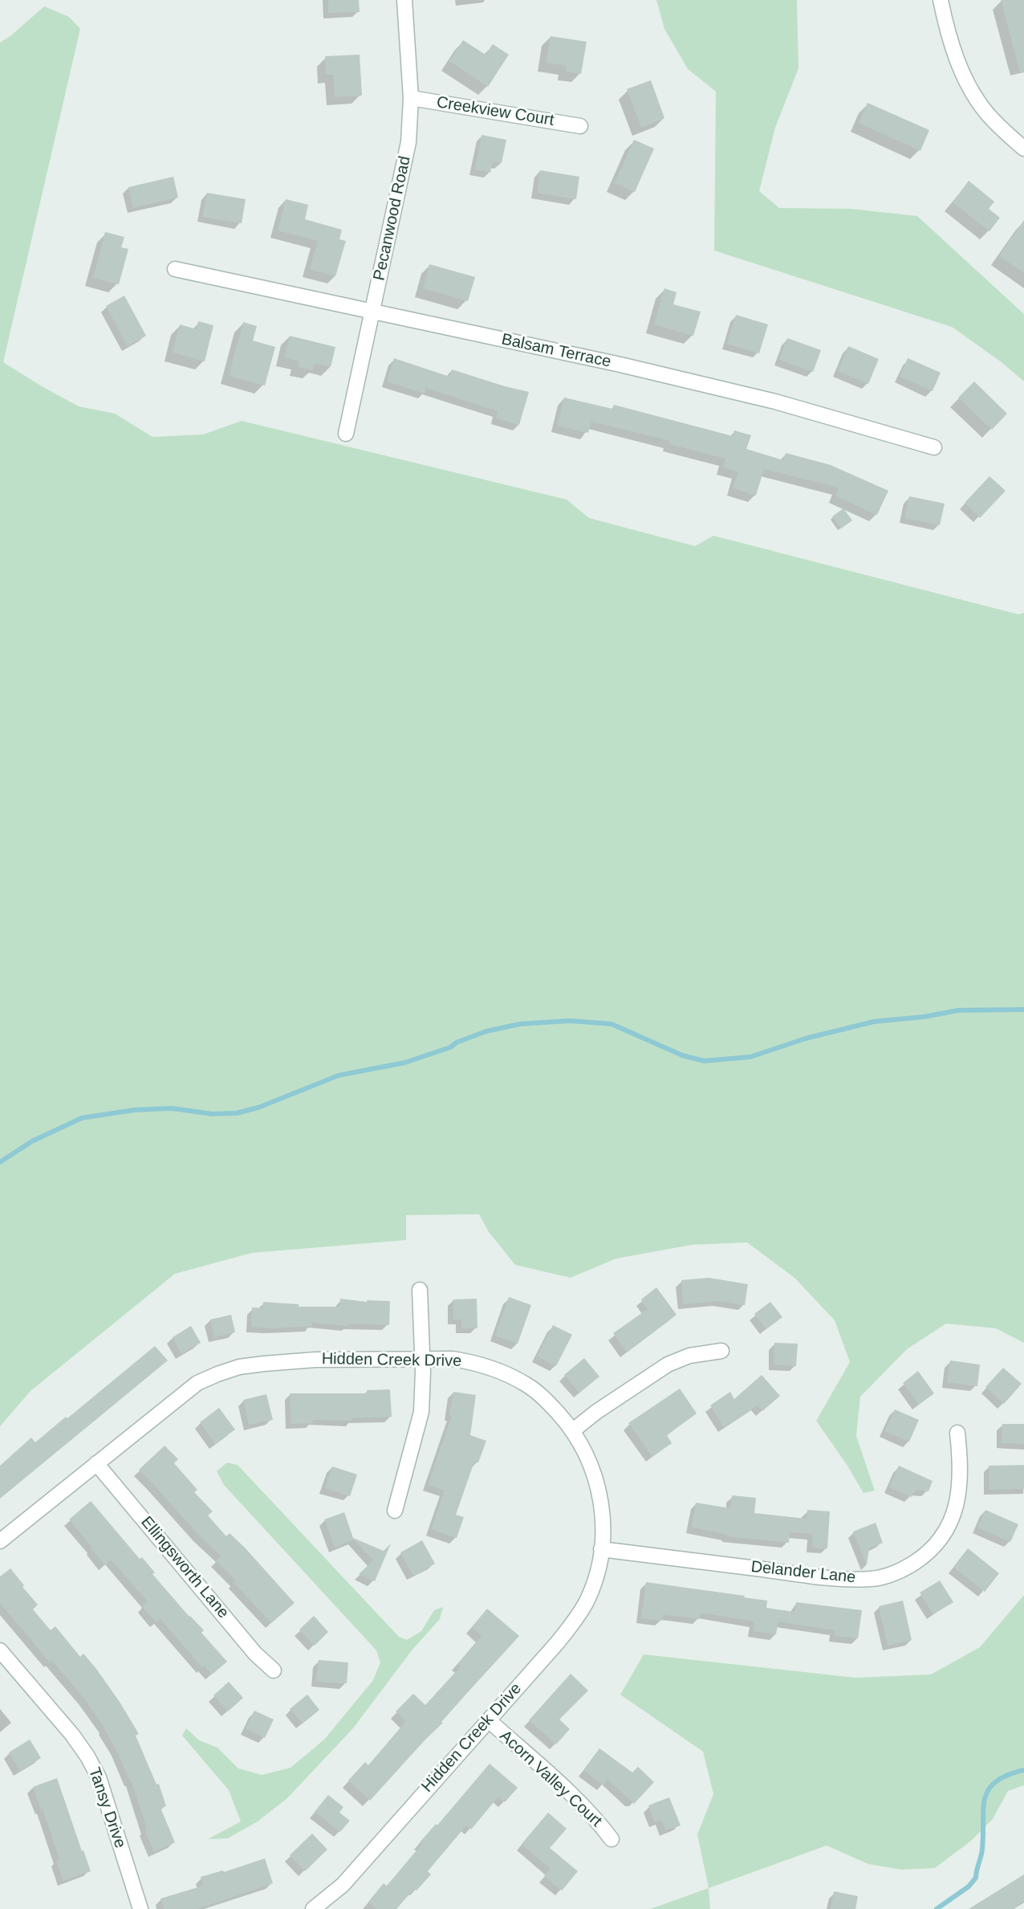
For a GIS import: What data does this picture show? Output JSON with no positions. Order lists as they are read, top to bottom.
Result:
{
  "streets": {
    "street": [
      "Creekview Court",
      "Pecanwood Road",
      "Balsam Terrace",
      "Hidden Creek Drive",
      "Ellingsworth Lane",
      "Delander Lane",
      "Acorn Valley Court",
      "Tansy Drive"
    ]
  },
  "crossings": [
    ["Creekview Court", "Pecanwood Road"],
    ["Pecanwood Road", "Balsam Terrace"],
    ["Hidden Creek Drive", "Ellingsworth Lane"],
    ["Hidden Creek Drive", "Delander Lane"],
    ["Hidden Creek Drive", "Acorn Valley Court"]
  ]
}
